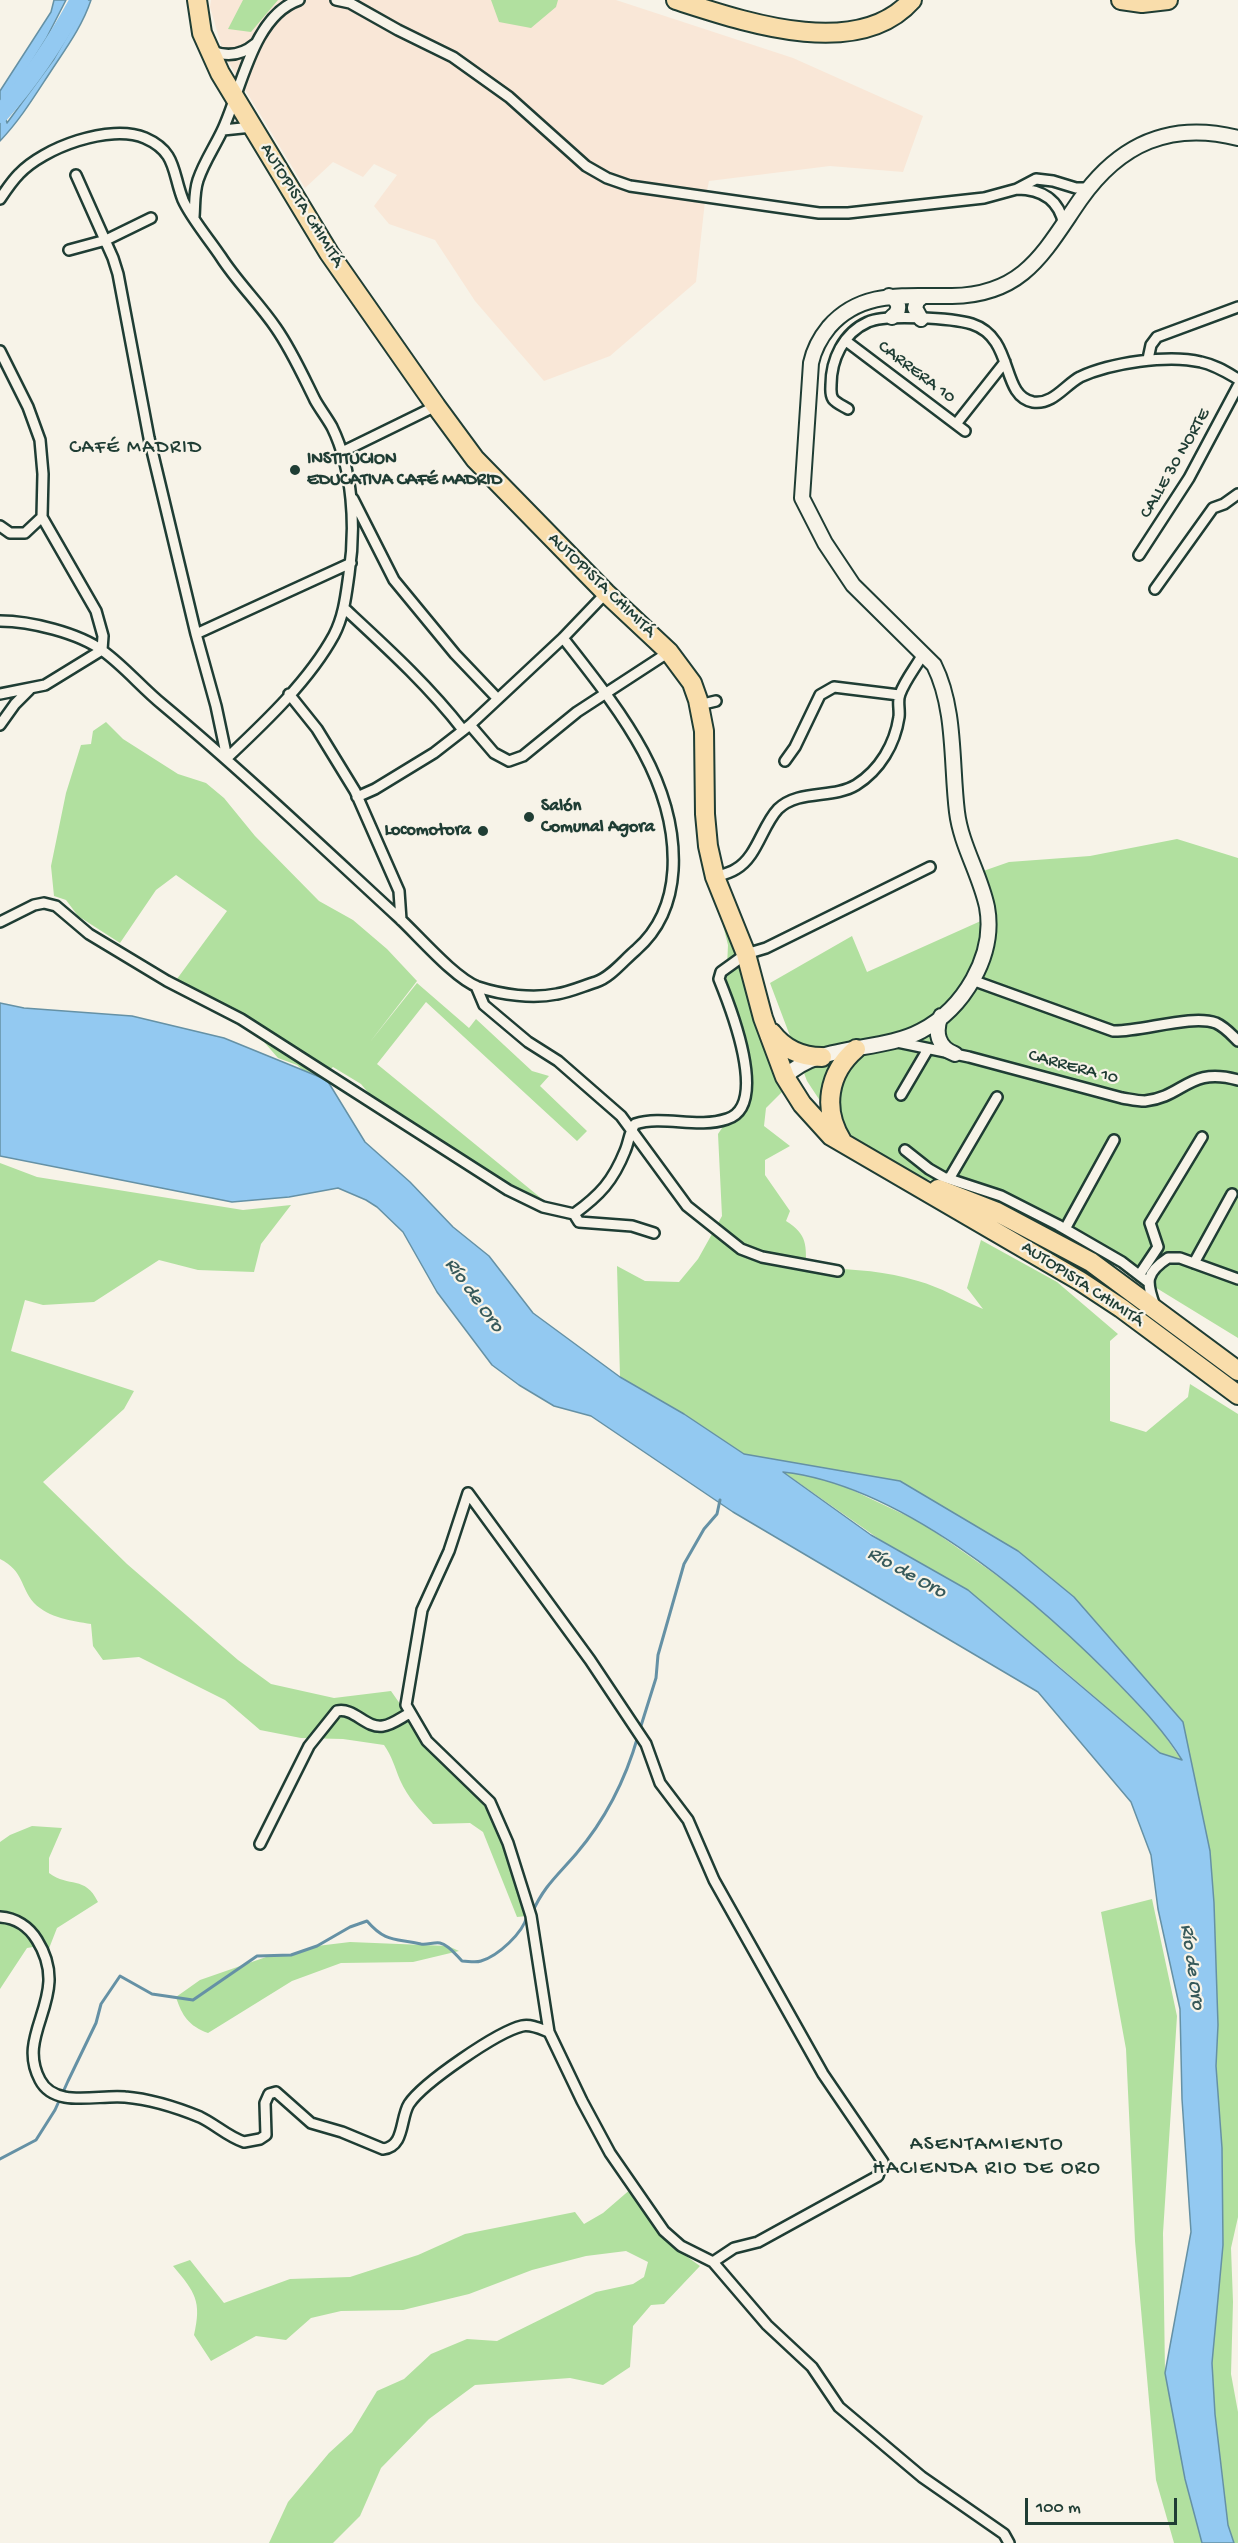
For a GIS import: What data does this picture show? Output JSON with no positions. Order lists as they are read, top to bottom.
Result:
{
  "streets": {
    "highway": ["AUTOPISTA CHIMITÁ"],
    "street": ["CARRERA 10", "CALLE 30 NORTE"]
  },
  "districts": ["CAFÉ MADRID", "ASENTAMIENTO HACIENDA RIO DE ORO"],
  "water": ["Río de Oro"],
  "places": ["INSTITUCION EDUCATIVA CAFÉ MADRID", "Salón Comunal Agora", "Locomotora"],
  "scale_bar": "100 m"
}
